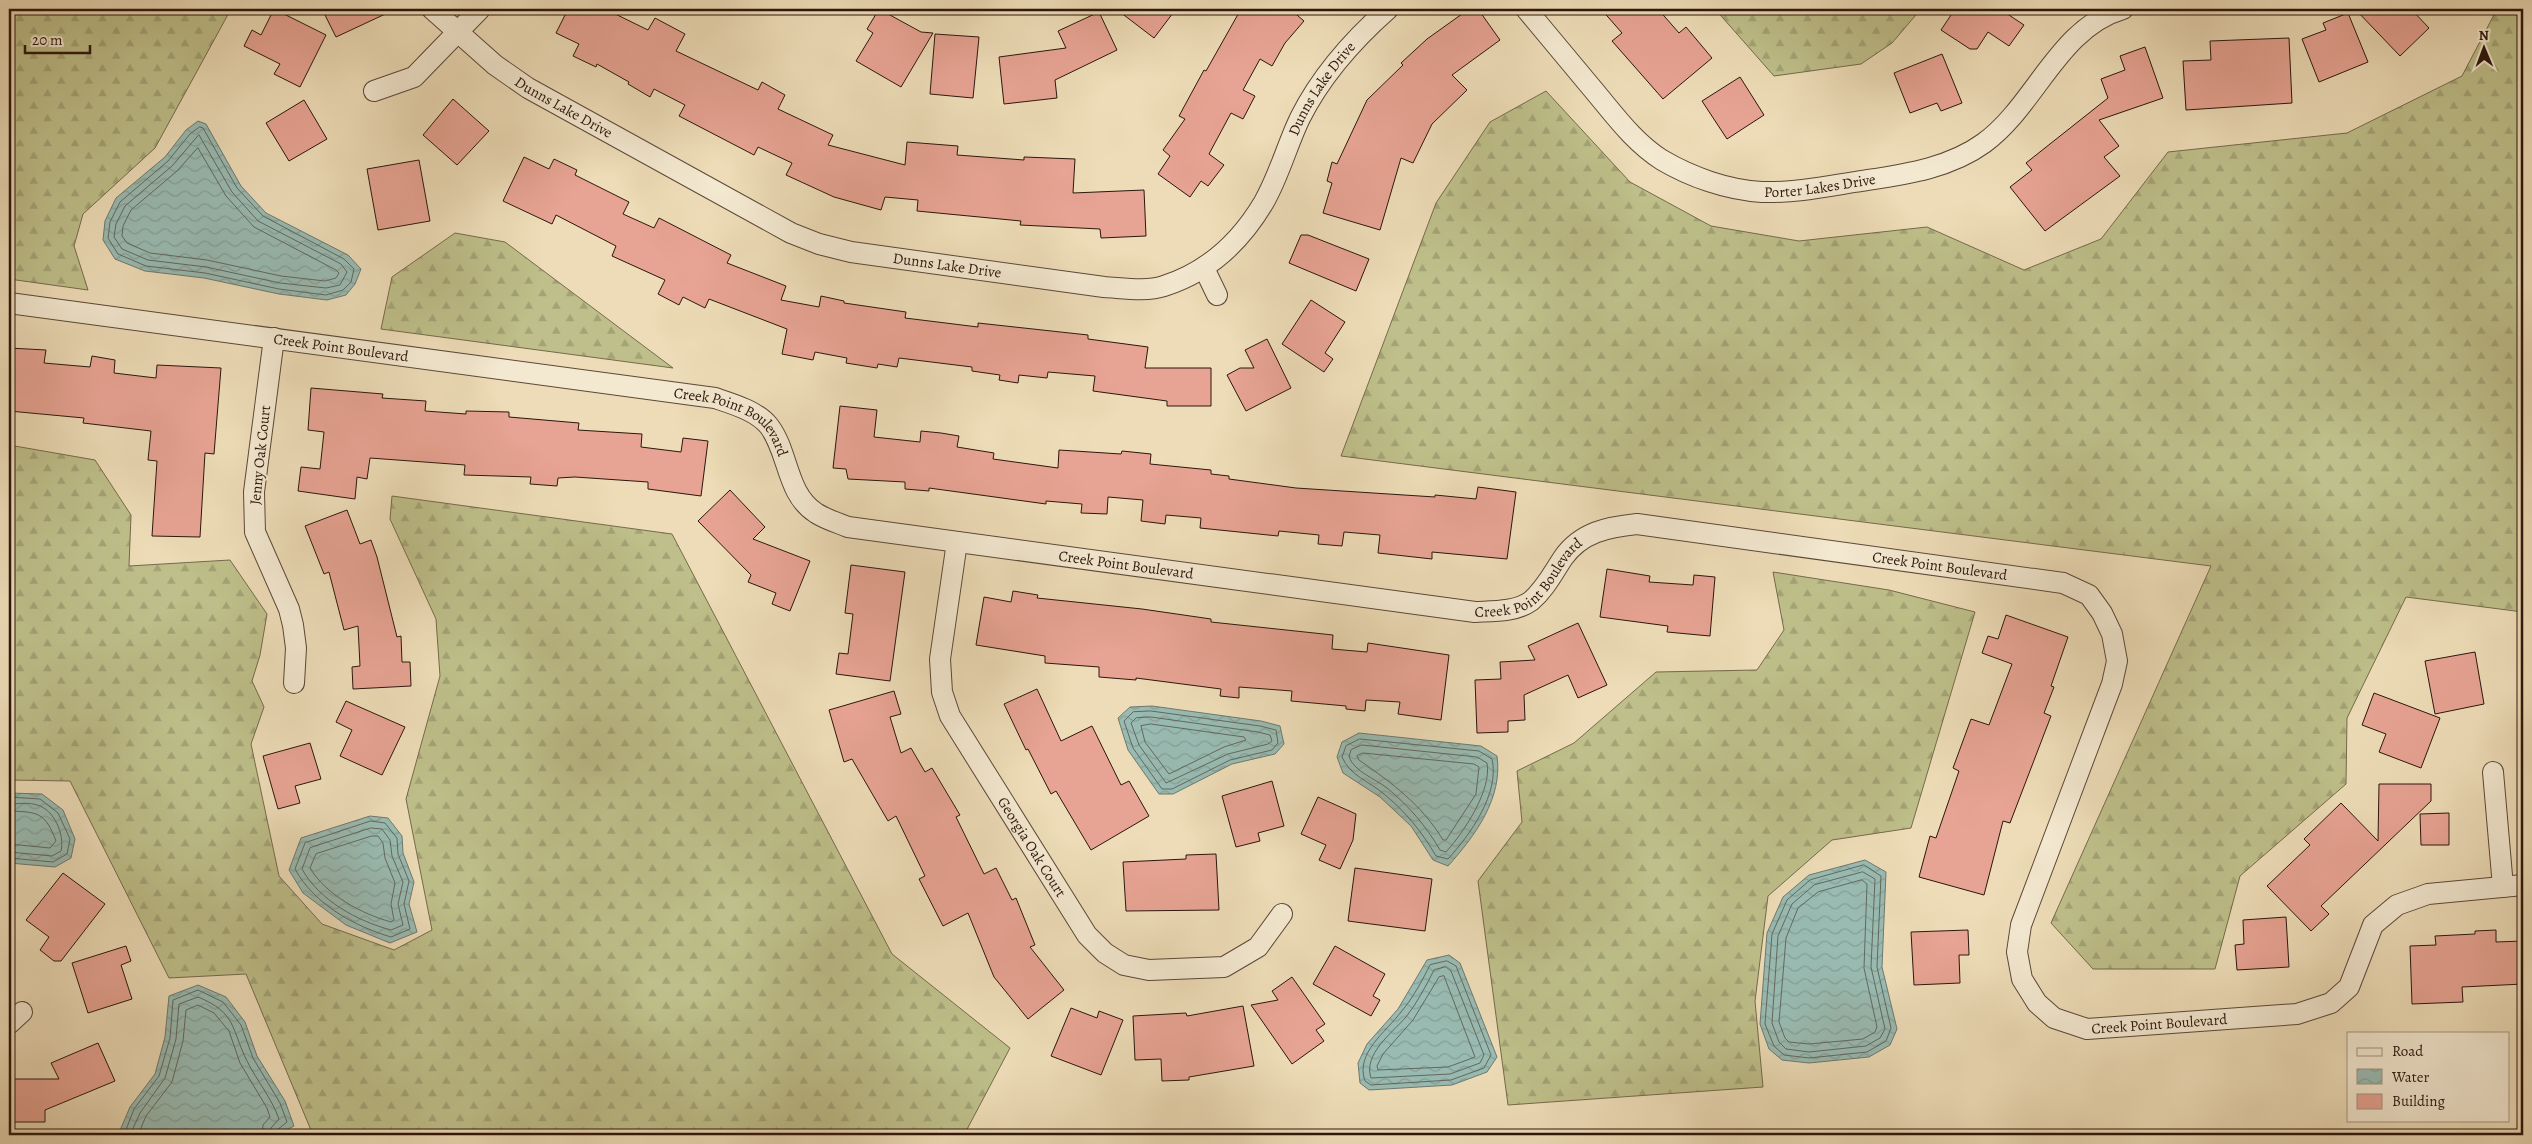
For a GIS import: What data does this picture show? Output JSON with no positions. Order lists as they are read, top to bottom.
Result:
{
  "streets": {
    "street": [
      "Dunns Lake Drive",
      "Porter Lakes Drive",
      "Creek Point Boulevard",
      "Jenny Oak Court",
      "Georgia Oak Court"
    ]
  },
  "crossings": [
    ["Creek Point Boulevard", "Jenny Oak Court"],
    ["Creek Point Boulevard", "Georgia Oak Court"]
  ],
  "legend": ["Road", "Water", "Building"],
  "scale_bar": "20 m",
  "north": "top"
}
